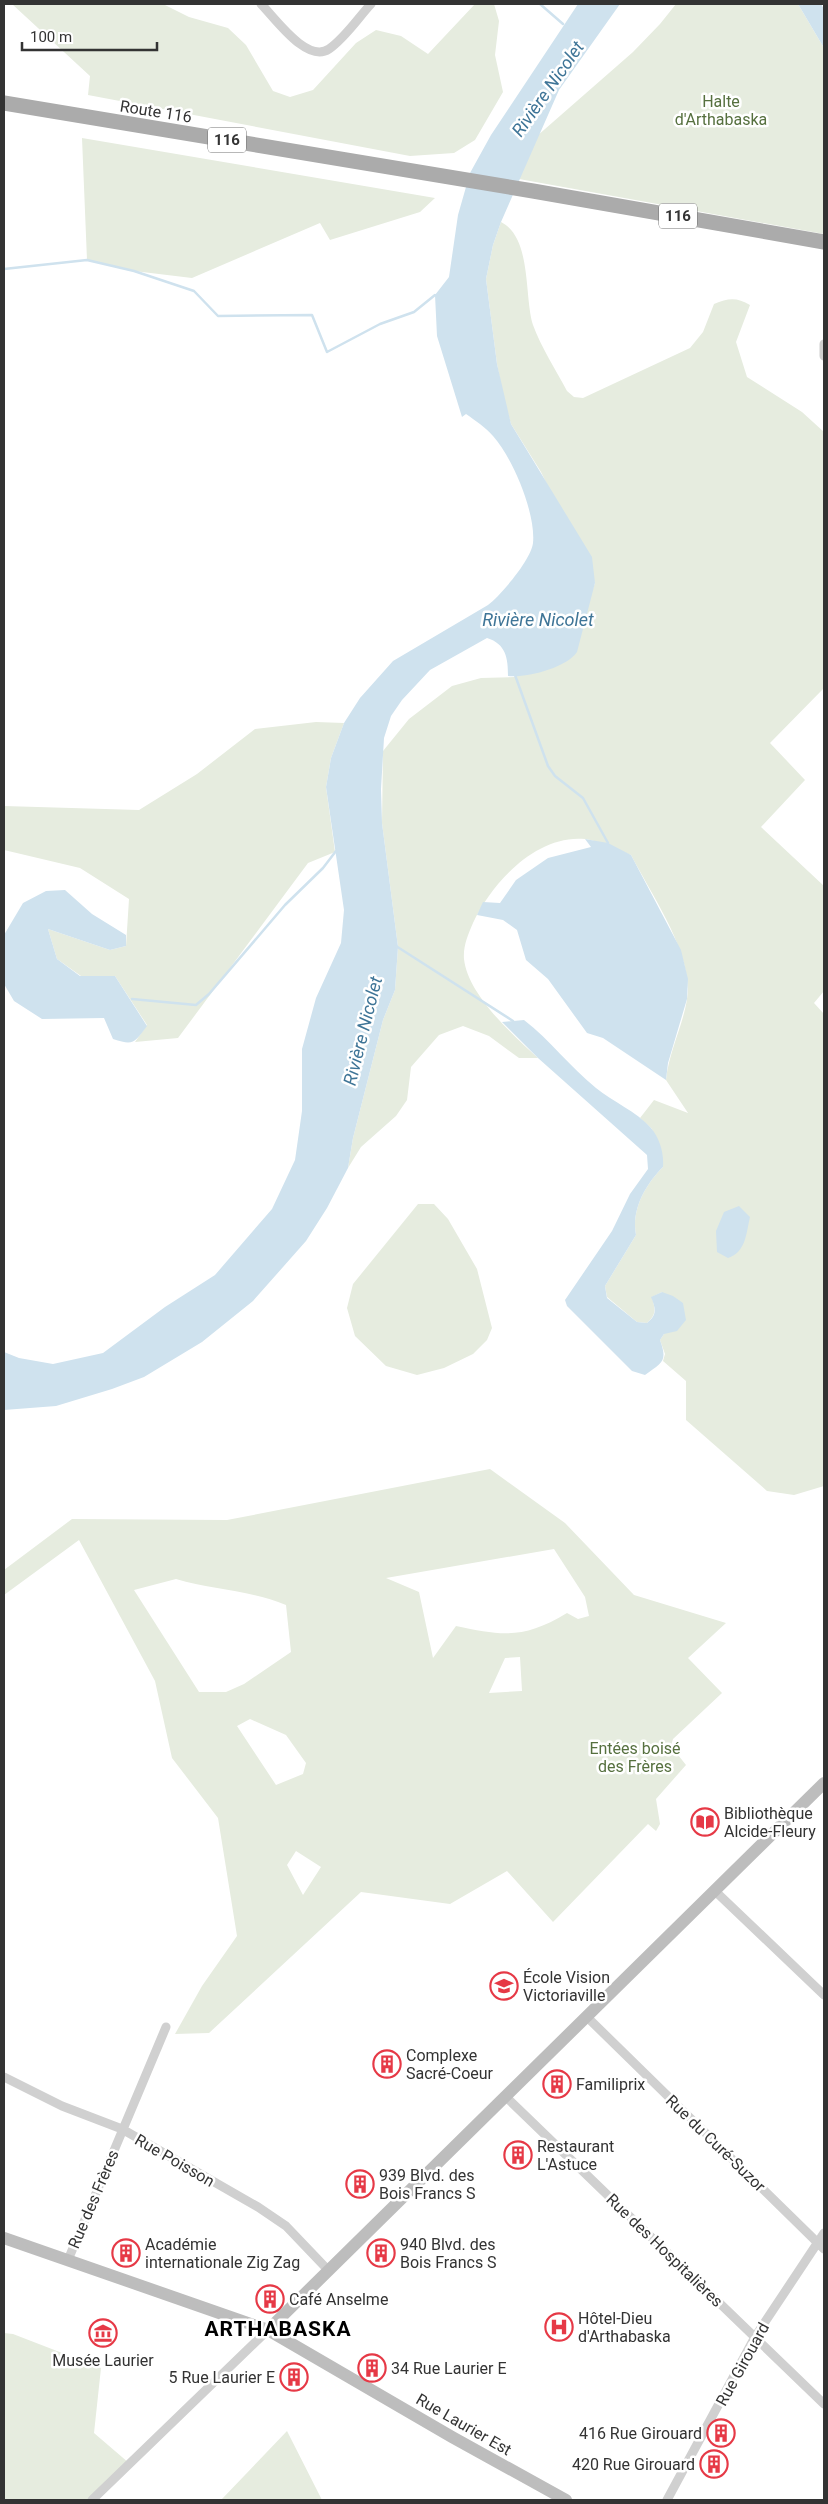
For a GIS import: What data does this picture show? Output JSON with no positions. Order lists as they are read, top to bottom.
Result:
{
  "streets": {
    "main road": ["Route 116", "116"],
    "street": [
      "Rue du Curé-Suzor",
      "Rue Poisson",
      "Rue des Frères",
      "Rue des Hospitalières",
      "Rue Girouard",
      "Rue Laurier Est"
    ]
  },
  "crossings": [
    ["Rue du Curé-Suzor", "Rue Girouard"],
    ["Rue Poisson", "Rue des Frères"],
    ["Rue des Frères", "Rue Laurier Est"],
    ["Rue des Hospitalières", "Rue Girouard"]
  ],
  "districts": ["ARTHABASKA"],
  "water": ["Rivière Nicolet"],
  "parks": ["Halte d'Arthabaska", "Entées boisé des Frères"],
  "places": {
    "library": ["Bibliothèque Alcide-Fleury"],
    "school or university": ["École Vision Victoriaville"],
    "building": [
      "Complexe Sacré-Coeur",
      "Familiprix",
      "Restaurant L'Astuce",
      "939 Blvd. des Bois Francs S",
      "Académie internationale Zig Zag",
      "940 Blvd. des Bois Francs S",
      "Café Anselme",
      "34 Rue Laurier E",
      "5 Rue Laurier E",
      "416 Rue Girouard",
      "420 Rue Girouard"
    ],
    "hospital": ["Hôtel-Dieu d'Arthabaska"],
    "museum": ["Musée Laurier"]
  },
  "scale_bar": "100 m"
}
